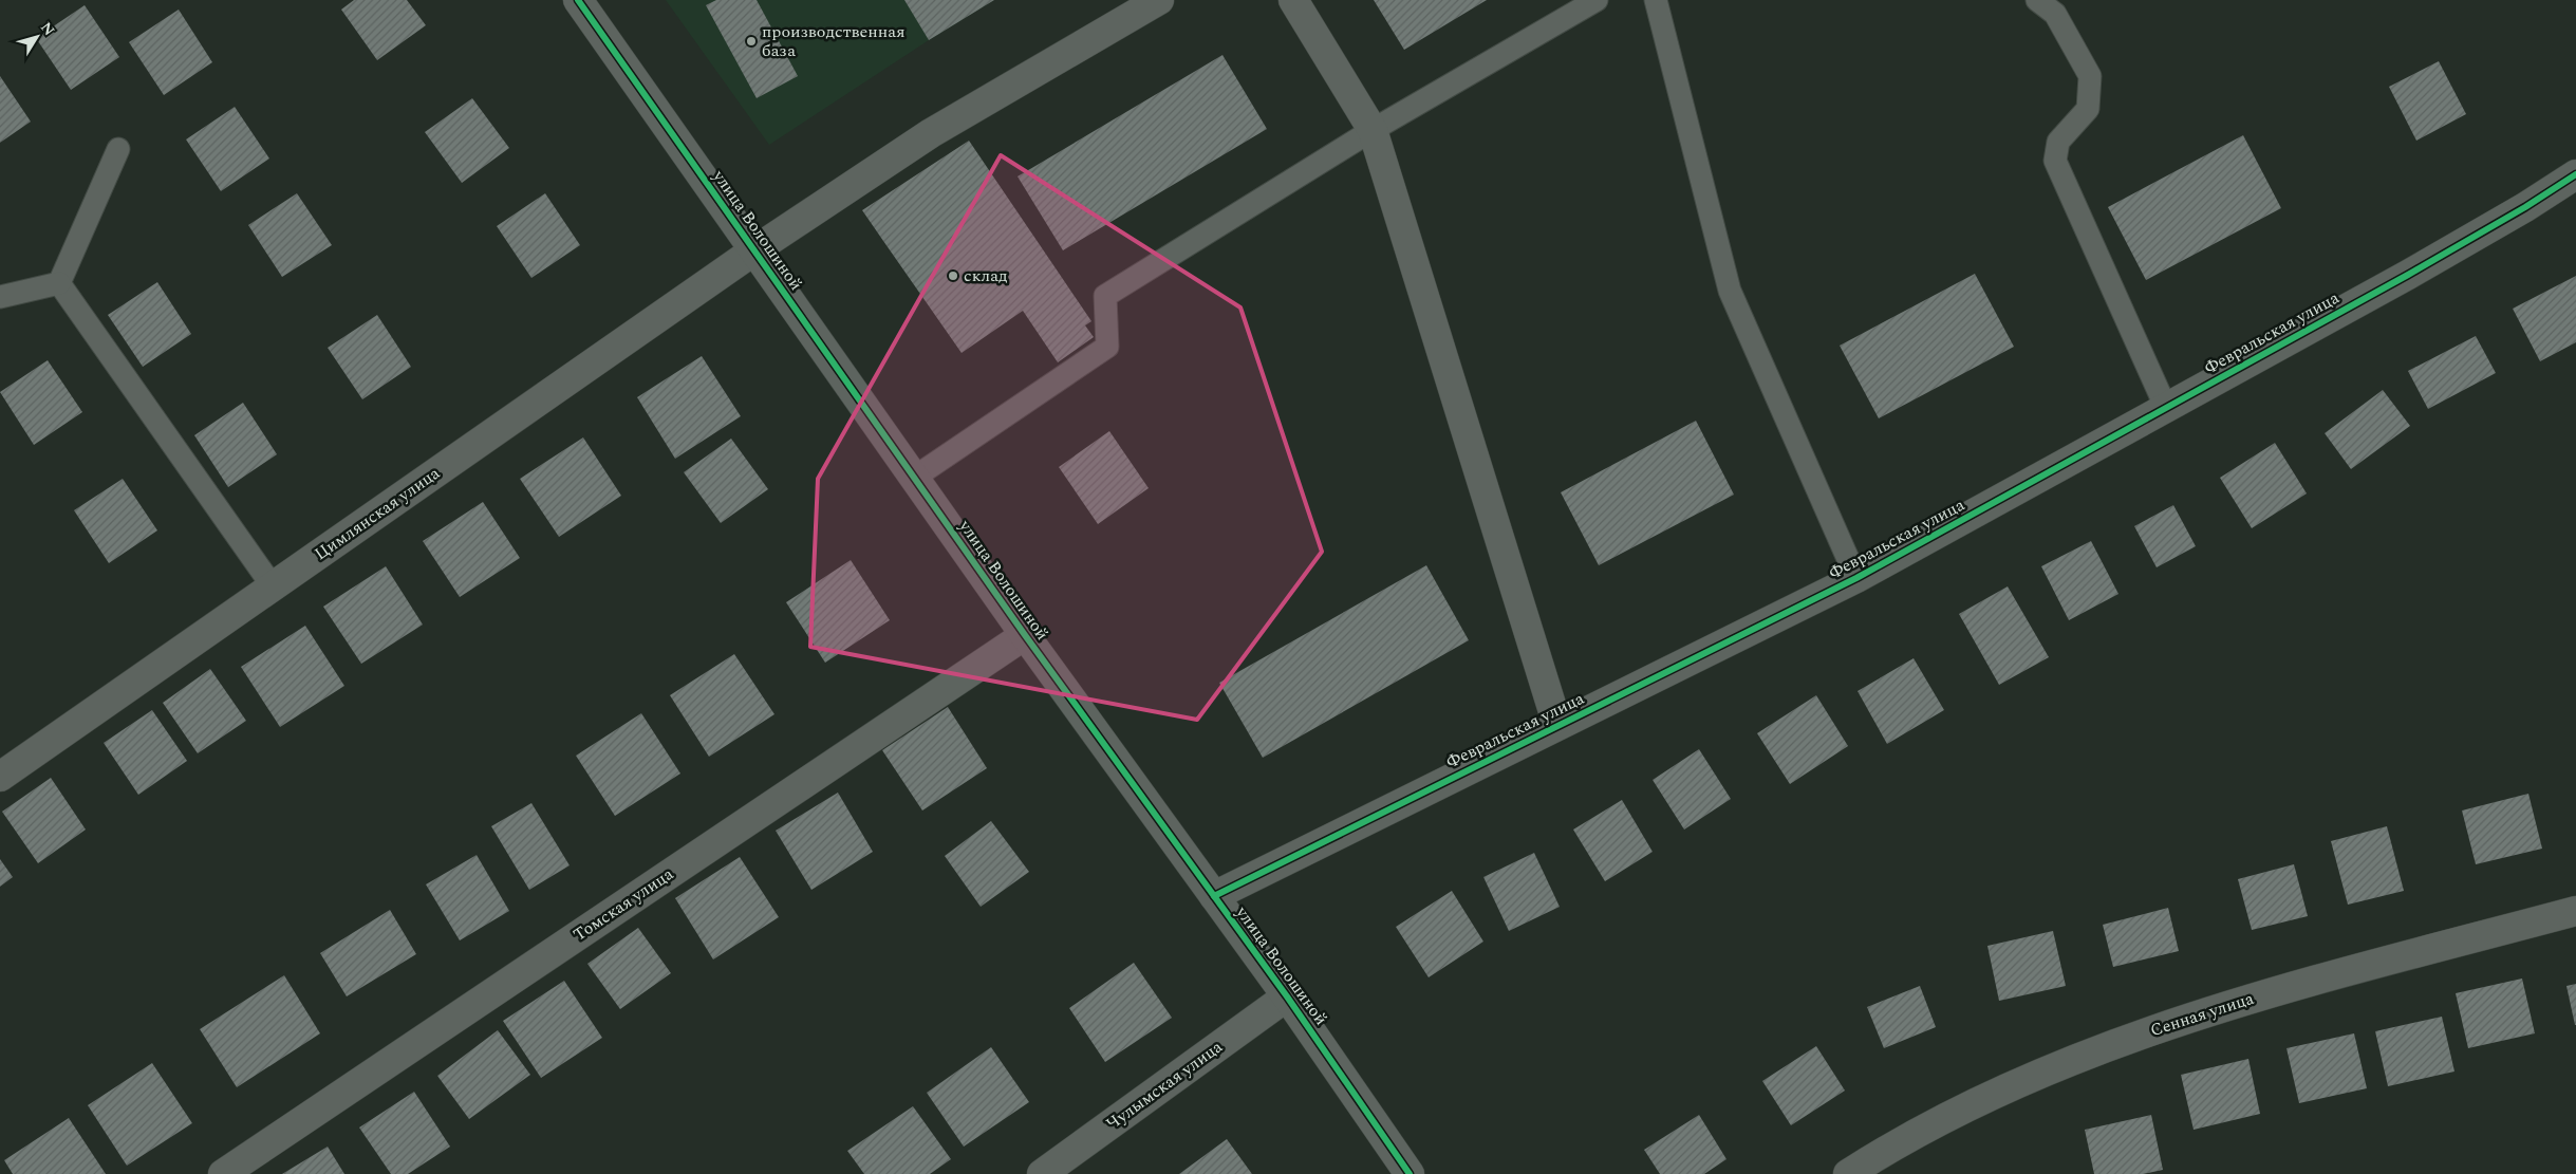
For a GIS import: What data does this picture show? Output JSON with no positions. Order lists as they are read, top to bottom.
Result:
{
  "streets": {
    "street": [
      "улица Волошиной",
      "Февральская улица",
      "Цимлянская улица",
      "Томская улица",
      "Сенная улица",
      "Чулымская улица"
    ]
  },
  "crossings": [
    ["улица Волошиной", "Февральская улица"],
    ["улица Волошиной", "Цимлянская улица"],
    ["улица Волошиной", "Томская улица"],
    ["улица Волошиной", "Чулымская улица"]
  ],
  "places": ["производственная база", "склад"],
  "north": "top right"
}
